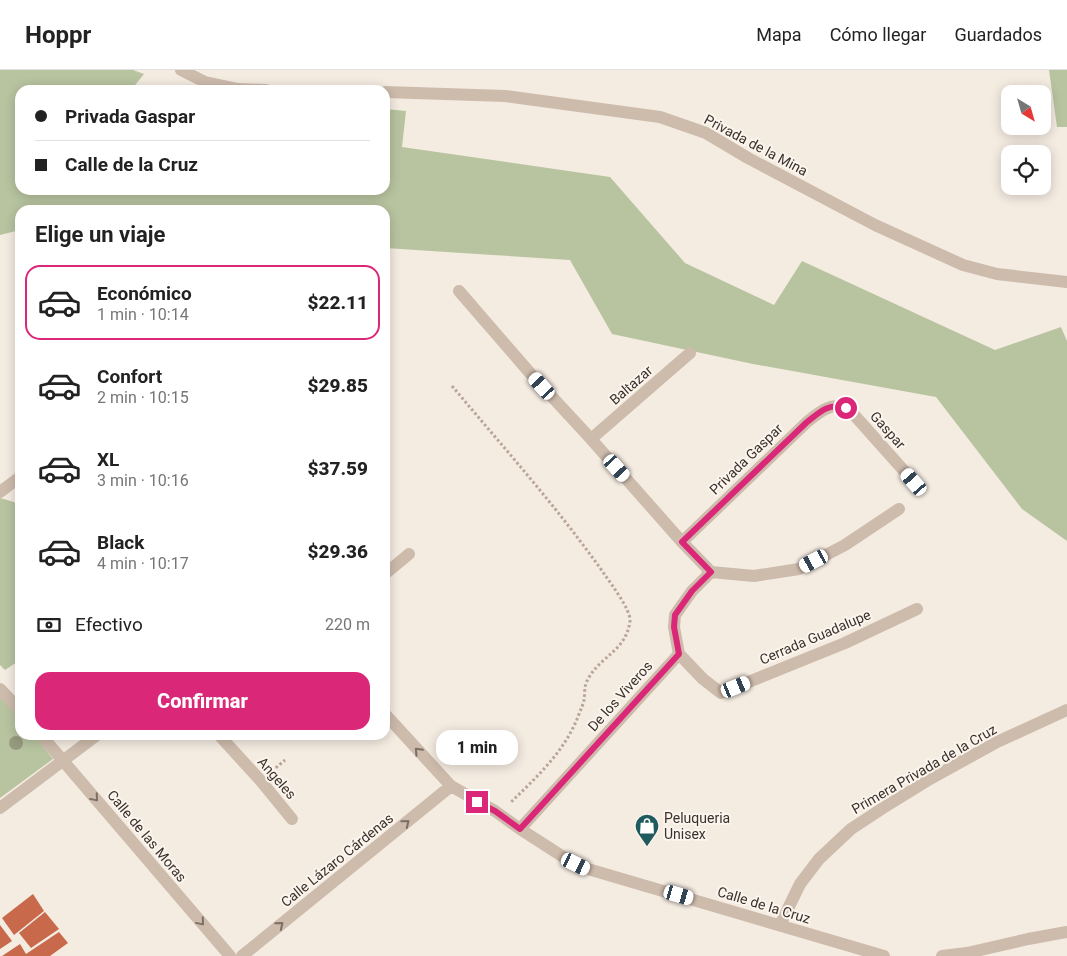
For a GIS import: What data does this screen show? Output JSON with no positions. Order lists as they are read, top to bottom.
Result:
{
  "streets": {
    "street": [
      "Privada de la Mina",
      "Baltazar",
      "Gaspar",
      "Privada Gaspar",
      "Cerrada Guadalupe",
      "De los Viveros",
      "Primera Privada de la Cruz",
      "Angeles",
      "Calle de las Moras",
      "Calle Lázaro Cárdenas",
      "Calle de la Cruz"
    ]
  },
  "crossings": [
    ["Gaspar", "Privada Gaspar"],
    ["Cerrada Guadalupe", "De los Viveros"],
    ["De los Viveros", "Calle de la Cruz"],
    ["Primera Privada de la Cruz", "Calle de la Cruz"],
    ["Calle Lázaro Cárdenas", "Calle de la Cruz"]
  ],
  "one_way": ["Calle de las Moras", "Calle Lázaro Cárdenas"],
  "places": {
    "shop": ["Peluqueria Unisex"]
  },
  "north": "bottom right",
  "page": {
    "header": "Hoppr",
    "nav": ["Mapa", "Cómo llegar", "Guardados"],
    "banner": ["Privada Gaspar", "Calle de la Cruz"],
    "heading": "Elige un viaje",
    "list": [
      {
        "name": "Económico",
        "note": "1 min · 10:14",
        "value": "$22.11"
      },
      {
        "name": "Confort",
        "note": "2 min · 10:15",
        "value": "$29.85"
      },
      {
        "name": "XL",
        "note": "3 min · 10:16",
        "value": "$37.59"
      },
      {
        "name": "Black",
        "note": "4 min · 10:17",
        "value": "$29.36"
      }
    ],
    "pay": ["Efectivo", "220 m"],
    "buttons": "Confirmar",
    "bubble": "1 min"
  }
}
